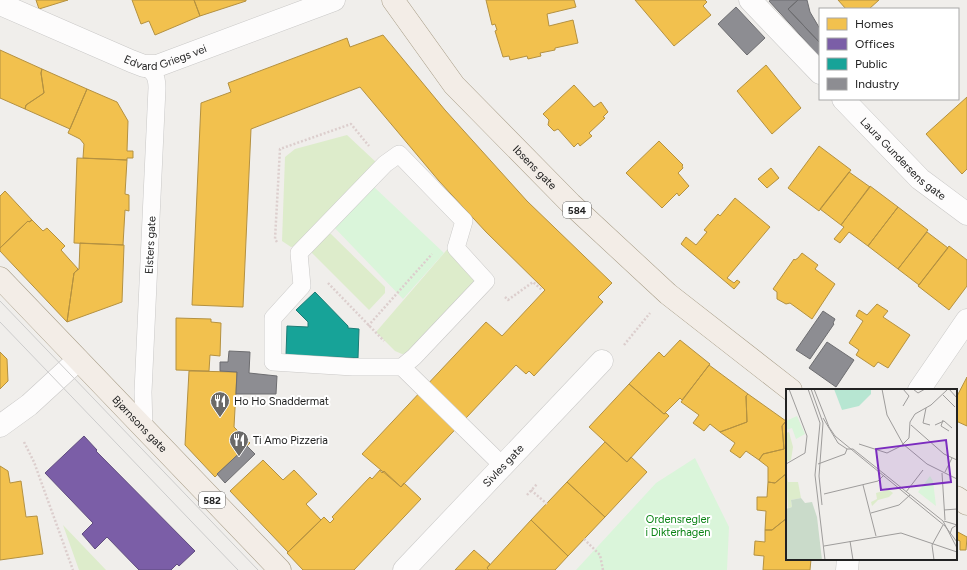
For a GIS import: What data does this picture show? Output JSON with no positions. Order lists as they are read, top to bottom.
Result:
{
  "streets": {
    "main road": [
      "Ibsens gate",
      "584",
      "Bjørnsons gate",
      "582"
    ],
    "street": ["Edvard Griegs vei", "Laura Gundersens gate", "Sivles gate"],
    "lane": ["Elsters gate"]
  },
  "crossings": [
    ["Edvard Griegs vei", "Elsters gate"],
    ["Elsters gate", "Bjørnsons gate"]
  ],
  "parks": ["Ordensregler i Dikterhagen"],
  "places": {
    "restaurant": ["Ho Ho Snaddermat", "Ti Amo Pizzeria"]
  },
  "legend": [
    "Homes",
    "Offices",
    "Public",
    "Industry"
  ]
}
